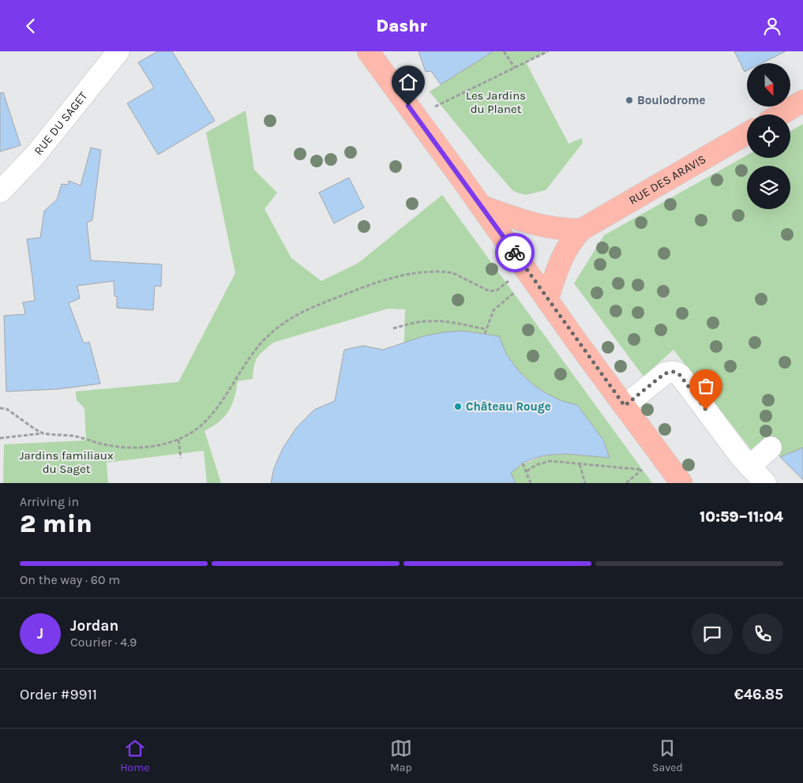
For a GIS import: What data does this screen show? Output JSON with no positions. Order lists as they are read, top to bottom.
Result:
{
  "streets": {
    "main road": ["RUE DES ARAVIS"],
    "street": ["RUE DU SAGET"]
  },
  "parks": ["Les Jardins du Planet", "Jardins familiaux du Saget"],
  "places": ["Boulodrome", "Château Rouge"],
  "north": "bottom",
  "page": {
    "header": "Dashr",
    "heading": ["2 min", "Arriving in", "10:59–11:04"],
    "panel": [
      "Jordan",
      "Courier · 4.9",
      "Order #9911",
      "€46.85"
    ],
    "bar": "On the way · 60 m",
    "round": "J",
    "tabs": ["Home", "Map", "Saved"]
  }
}
